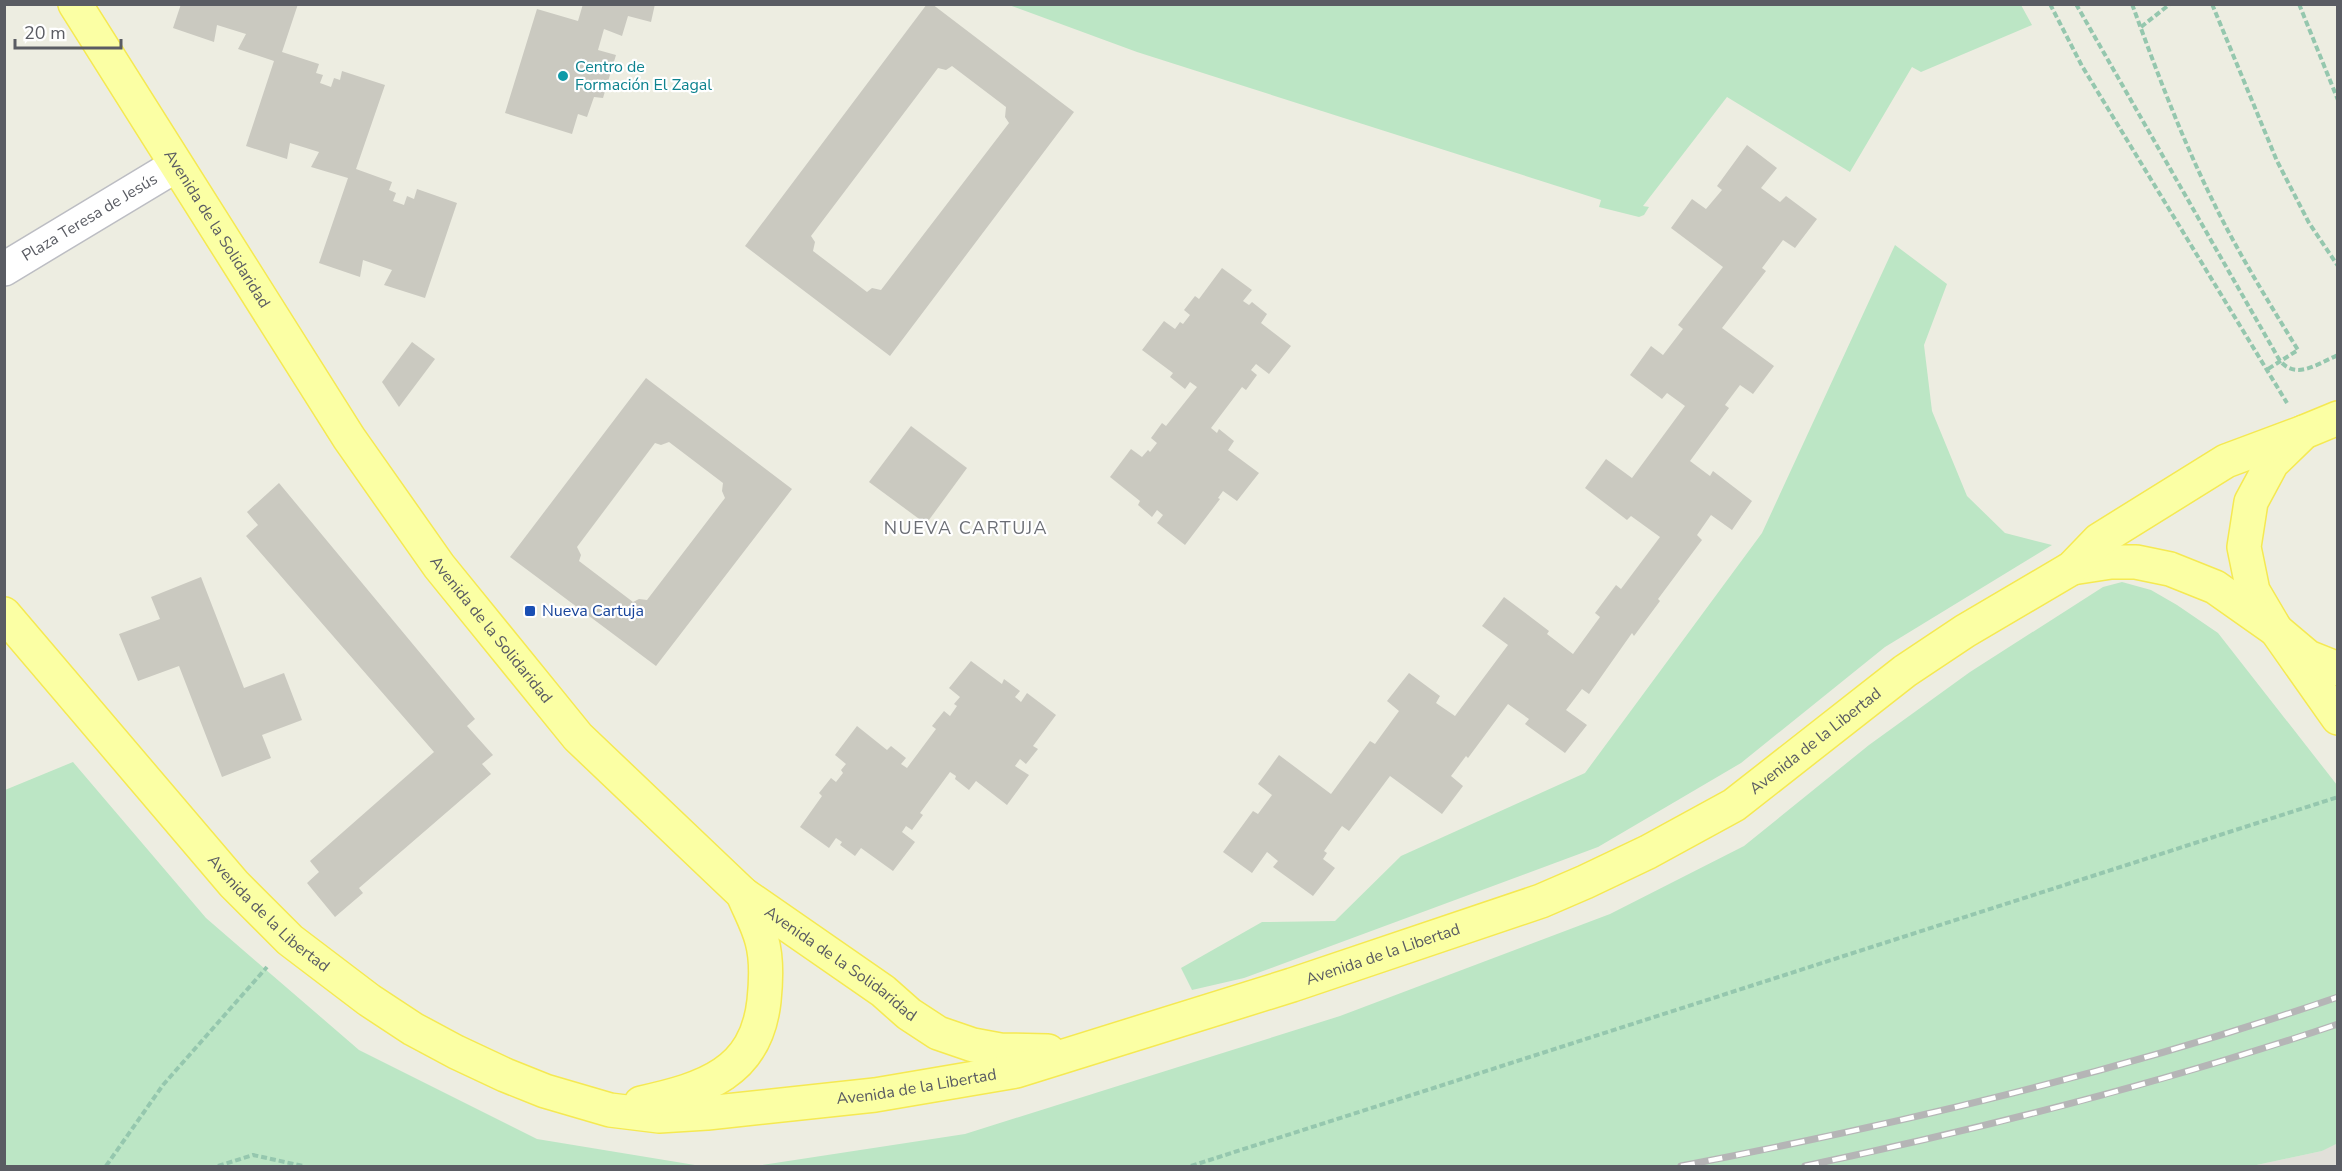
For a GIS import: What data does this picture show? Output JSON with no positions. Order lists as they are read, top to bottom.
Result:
{
  "streets": {
    "main road": ["Avenida de la Solidaridad", "Avenida de la Libertad"],
    "street": ["Plaza Teresa de Jesús"]
  },
  "crossings": [
    ["Plaza Teresa de Jesús", "Avenida de la Solidaridad"],
    ["Avenida de la Solidaridad", "Avenida de la Libertad"]
  ],
  "districts": ["NUEVA CARTUJA"],
  "places": {
    "other": ["Centro de Formación El Zagal"],
    "transit": ["Nueva Cartuja"]
  },
  "scale_bar": "20 m"
}
